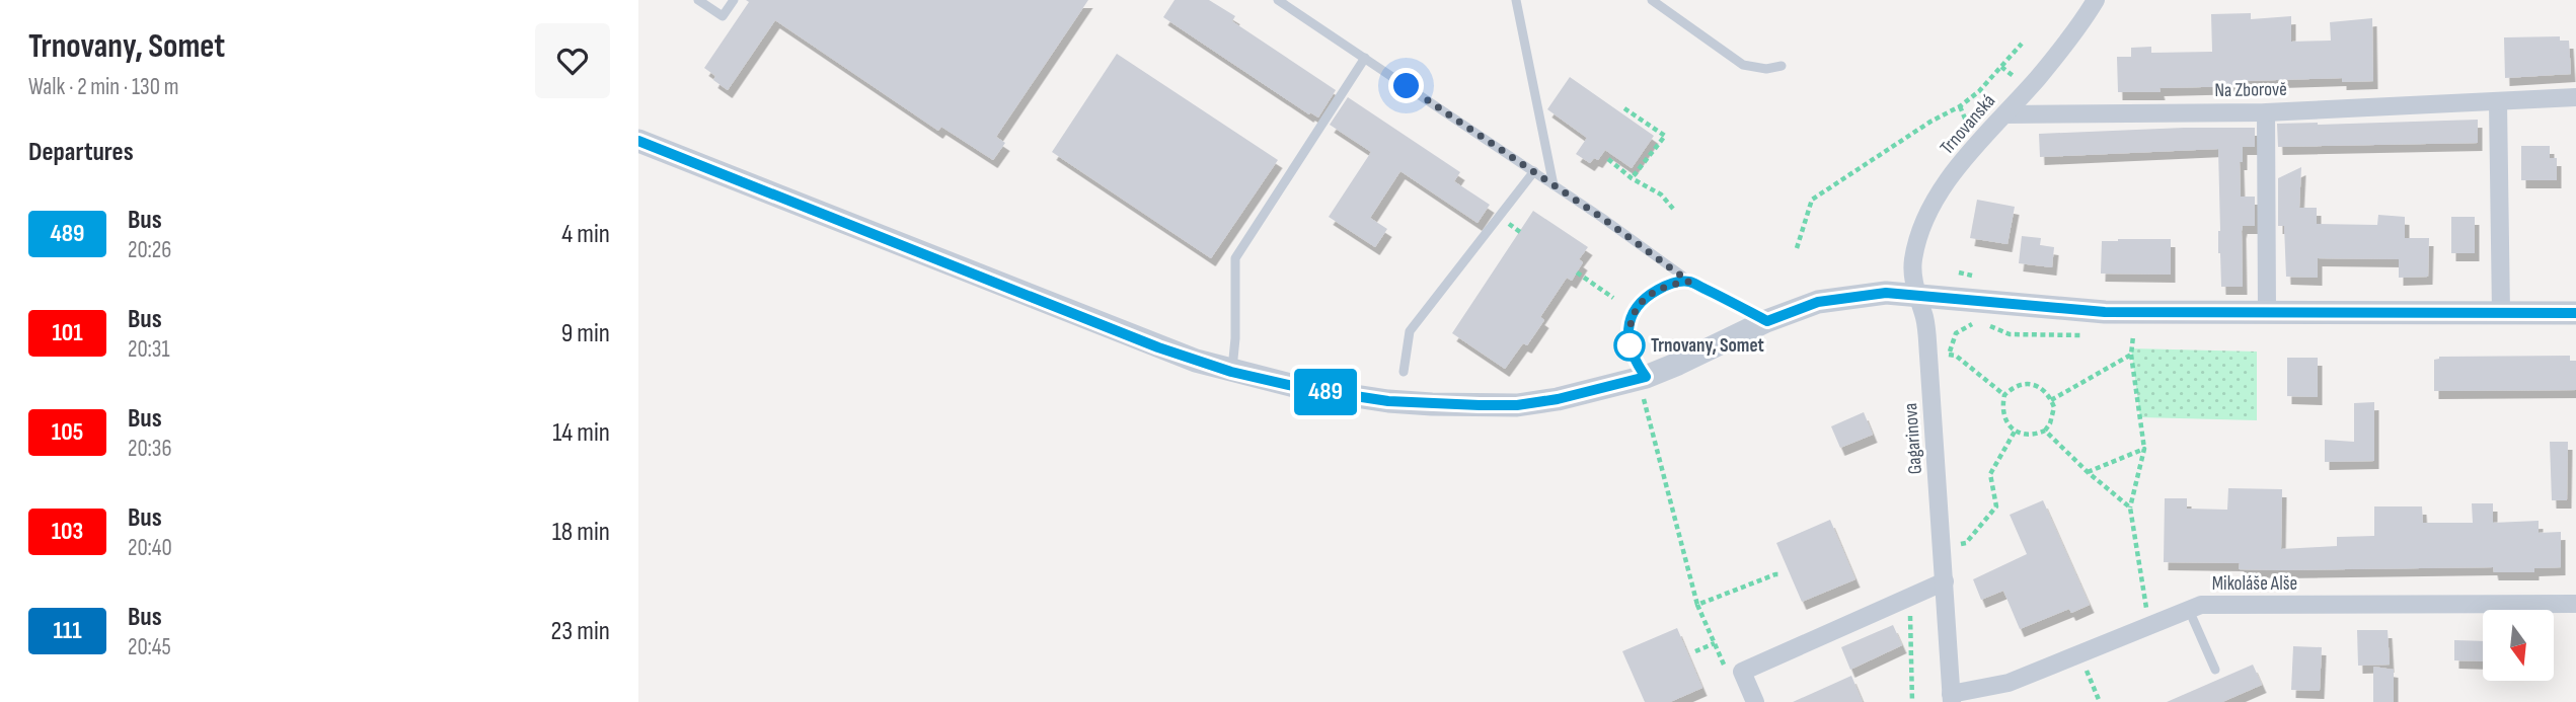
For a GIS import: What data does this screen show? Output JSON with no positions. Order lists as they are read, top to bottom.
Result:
{
  "streets": {
    "street": [
      "Na Zborově",
      "Trnovanská",
      "Gagarinova",
      "Mikoláše Alše"
    ]
  },
  "crossings": [
    ["Na Zborově", "Trnovanská"],
    ["Trnovanská", "Gagarinova"],
    ["Gagarinova", "Mikoláše Alše"]
  ],
  "places": ["Trnovany, Somet"],
  "lines": ["bus line 489"],
  "north": "bottom",
  "page": {
    "heading": [
      ["Trnovany, Somet", "Walk · 2 min · 130 m"],
      "Departures"
    ],
    "on_map": "489",
    "list": [
      {
        "mark": "489",
        "name": "Bus",
        "note": "20:26",
        "value": "4 min"
      },
      {
        "mark": "101",
        "name": "Bus",
        "note": "20:31",
        "value": "9 min"
      },
      {
        "mark": "105",
        "name": "Bus",
        "note": "20:36",
        "value": "14 min"
      },
      {
        "mark": "103",
        "name": "Bus",
        "note": "20:40",
        "value": "18 min"
      },
      {
        "mark": "111",
        "name": "Bus",
        "note": "20:45",
        "value": "23 min"
      }
    ]
  }
}
